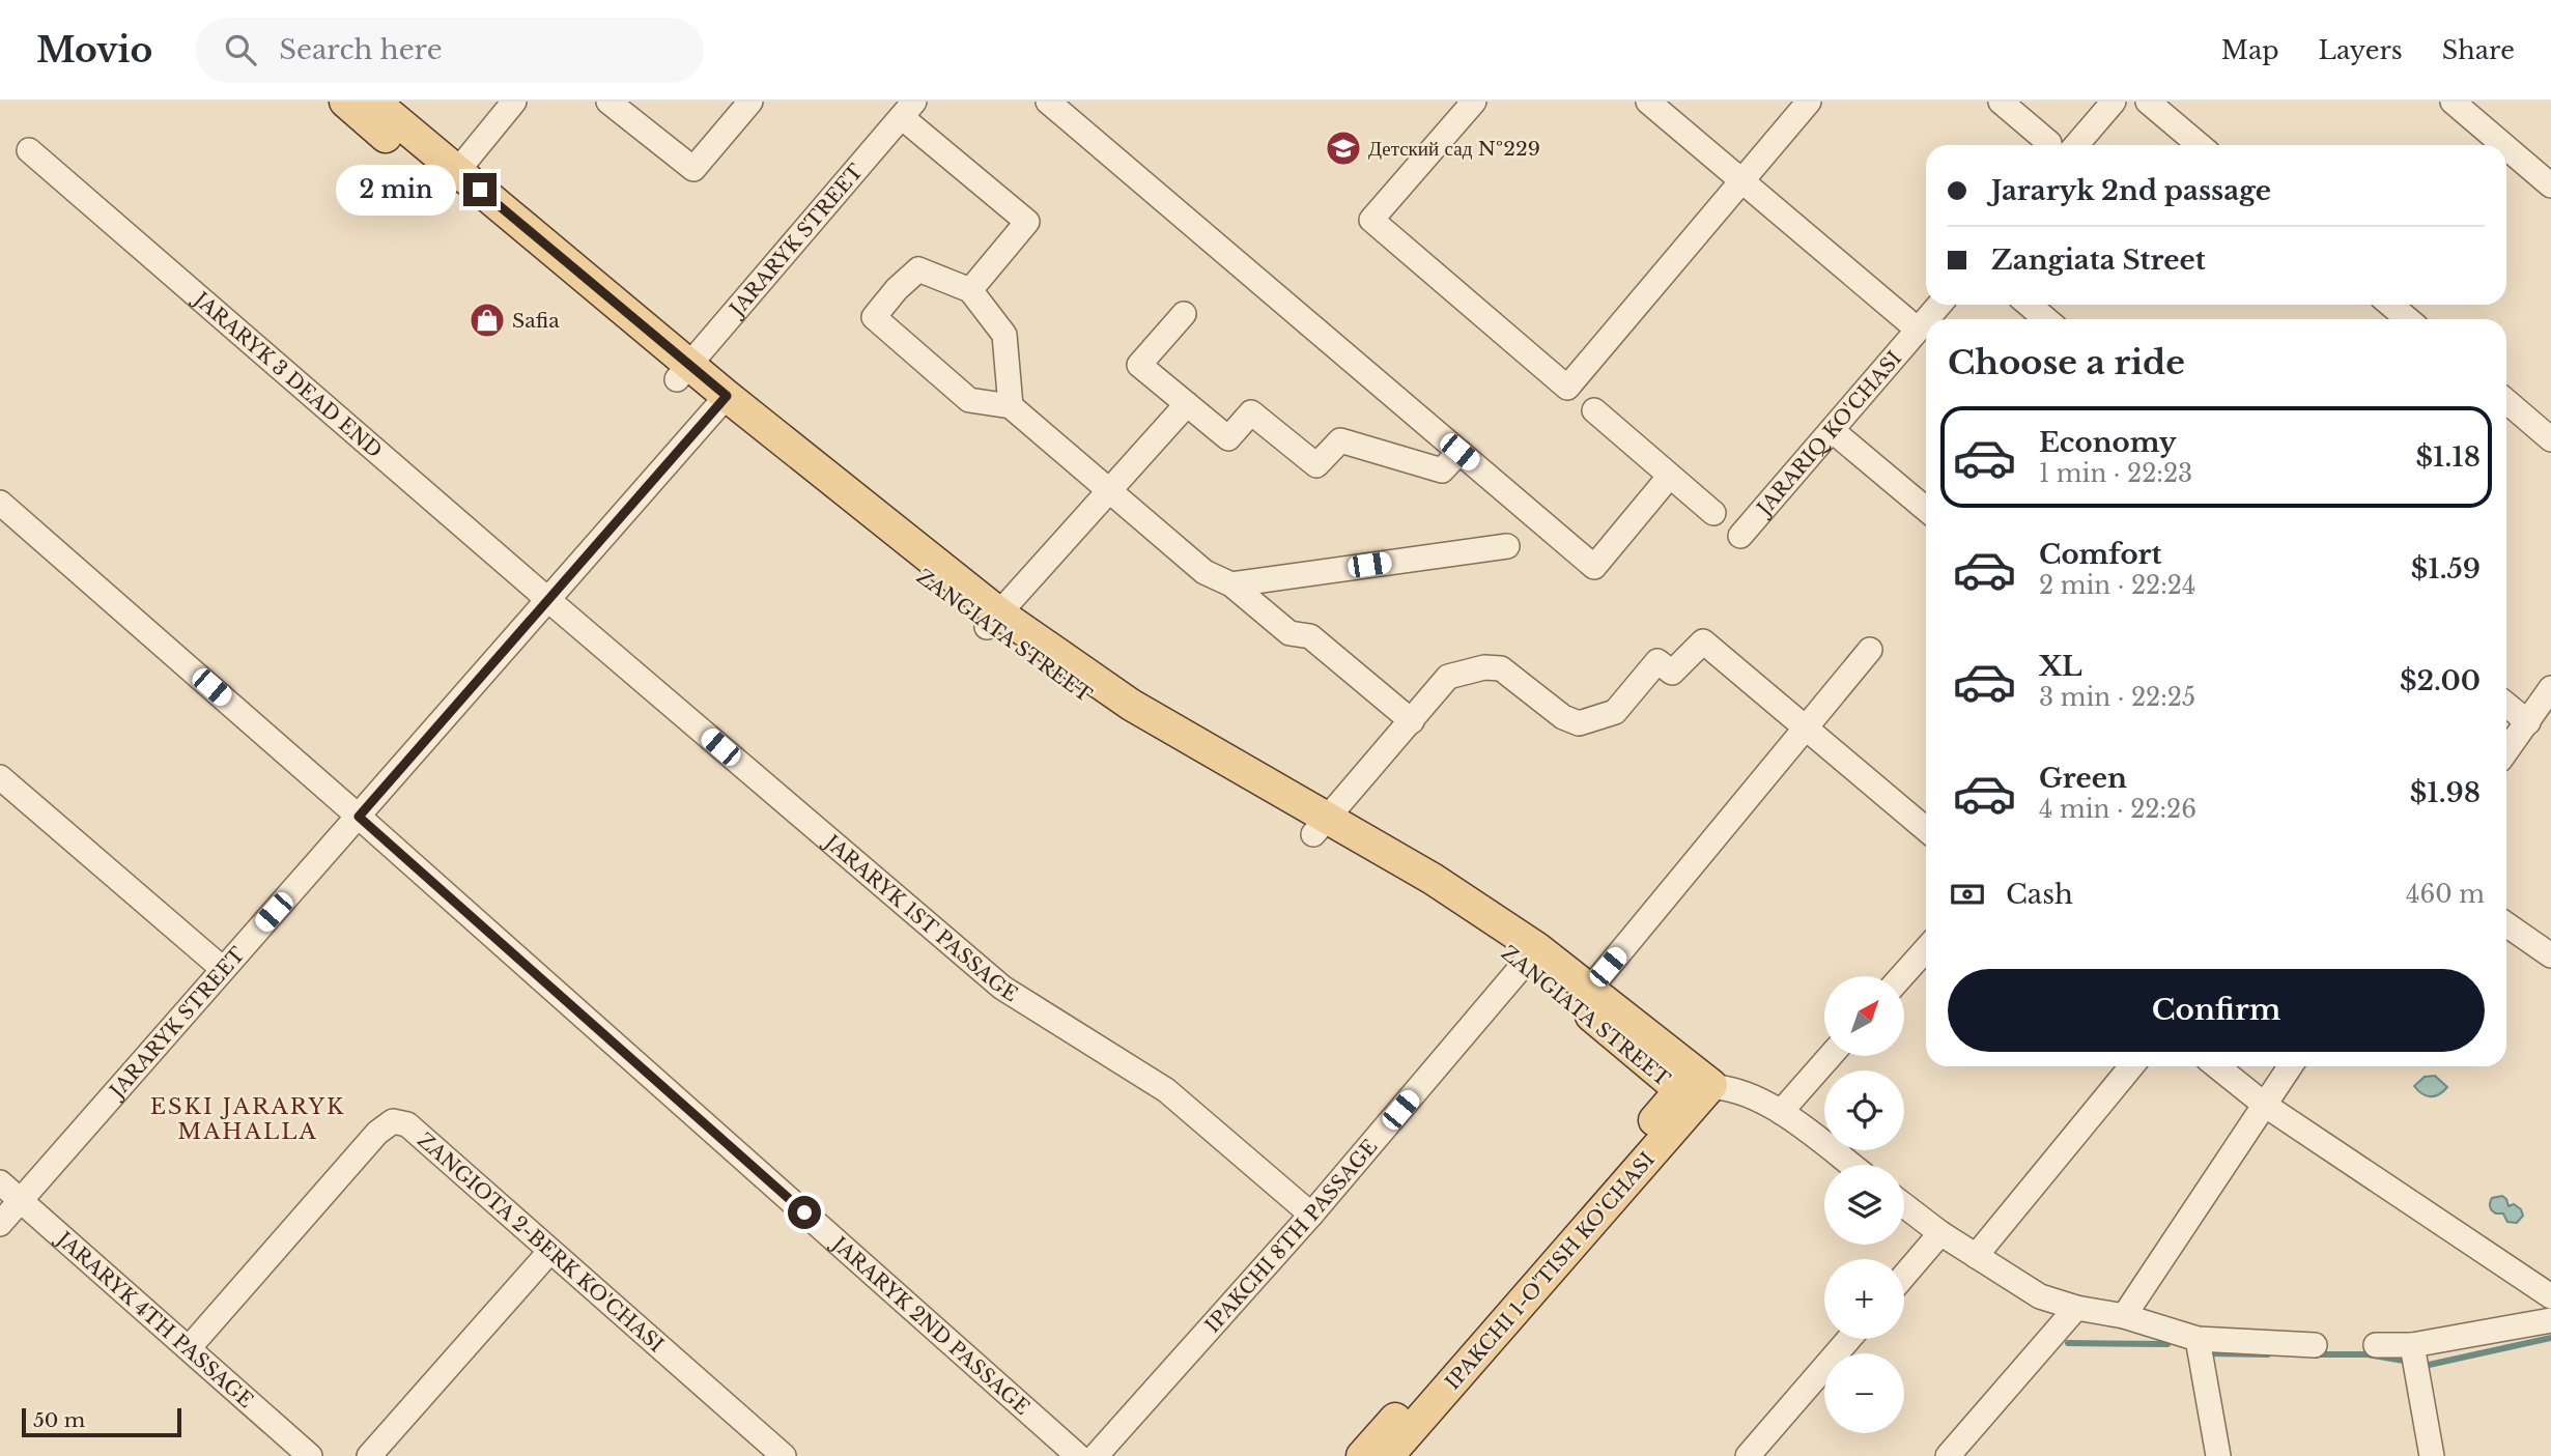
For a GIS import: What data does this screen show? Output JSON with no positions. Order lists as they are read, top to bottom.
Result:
{
  "streets": {
    "main road": ["ZANGIATA STREET", "IPAKCHI 1-O'TISH KO'CHASI"],
    "street": [
      "JARARYK STREET",
      "JARARYK 3 DEAD END",
      "JARARIQ KO'CHASI",
      "JARARYK 1ST PASSAGE",
      "IPAKCHI 8TH PASSAGE",
      "ZANGIOTA 2-BERK KO'CHASI",
      "JARARYK 4TH PASSAGE",
      "JARARYK 2ND PASSAGE"
    ]
  },
  "crossings": [
    ["JARARYK STREET", "JARARYK 3 DEAD END"],
    ["JARARYK STREET", "ZANGIATA STREET"],
    ["JARARYK STREET", "JARARYK 1ST PASSAGE"],
    ["JARARYK STREET", "JARARYK 4TH PASSAGE"],
    ["JARARYK STREET", "JARARYK 2ND PASSAGE"],
    ["JARARYK 3 DEAD END", "JARARYK 1ST PASSAGE"],
    ["ZANGIATA STREET", "IPAKCHI 8TH PASSAGE"],
    ["ZANGIATA STREET", "IPAKCHI 1-O'TISH KO'CHASI"],
    ["JARARYK 1ST PASSAGE", "IPAKCHI 8TH PASSAGE"],
    ["ZANGIOTA 2-BERK KO'CHASI", "JARARYK 4TH PASSAGE"]
  ],
  "districts": ["ESKI JARARYK MAHALLA"],
  "places": {
    "school or university": ["Детский сад №229"],
    "shop": ["Safia"]
  },
  "scale_bar": "50 m",
  "north": "top right",
  "page": {
    "header": "Movio",
    "search": "Search here",
    "nav": ["Map", "Layers", "Share"],
    "banner": ["Jararyk 2nd passage", "Zangiata Street"],
    "bubble": "2 min",
    "heading": "Choose a ride",
    "list": [
      {
        "name": "Economy",
        "note": "1 min · 22:23",
        "value": "$1.18"
      },
      {
        "name": "Comfort",
        "note": "2 min · 22:24",
        "value": "$1.59"
      },
      {
        "name": "XL",
        "note": "3 min · 22:25",
        "value": "$2.00"
      },
      {
        "name": "Green",
        "note": "4 min · 22:26",
        "value": "$1.98"
      }
    ],
    "pay": ["Cash", "460 m"],
    "buttons": "Confirm",
    "map_buttons": ["+", "−"],
    "scale": "50 m"
  }
}
